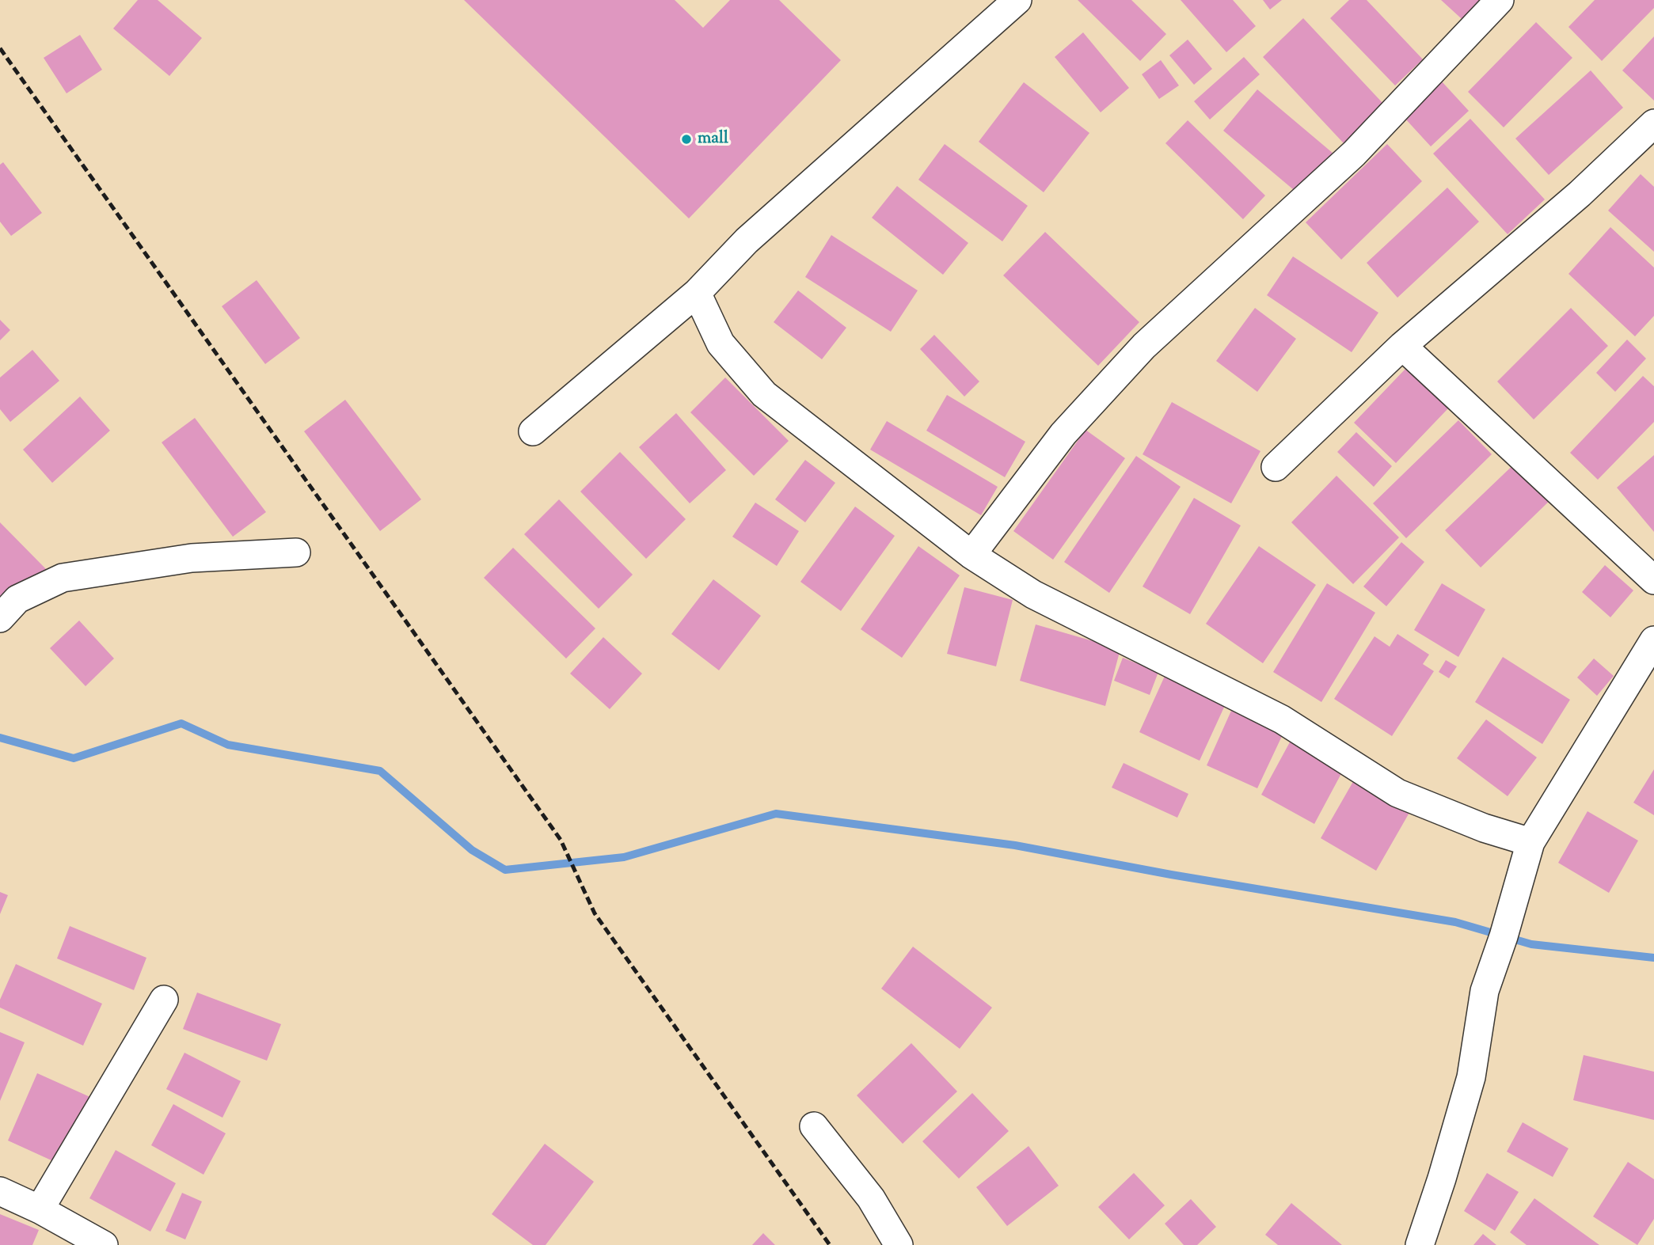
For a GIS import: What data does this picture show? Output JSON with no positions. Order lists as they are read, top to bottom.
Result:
{
  "places": ["mall"]
}
